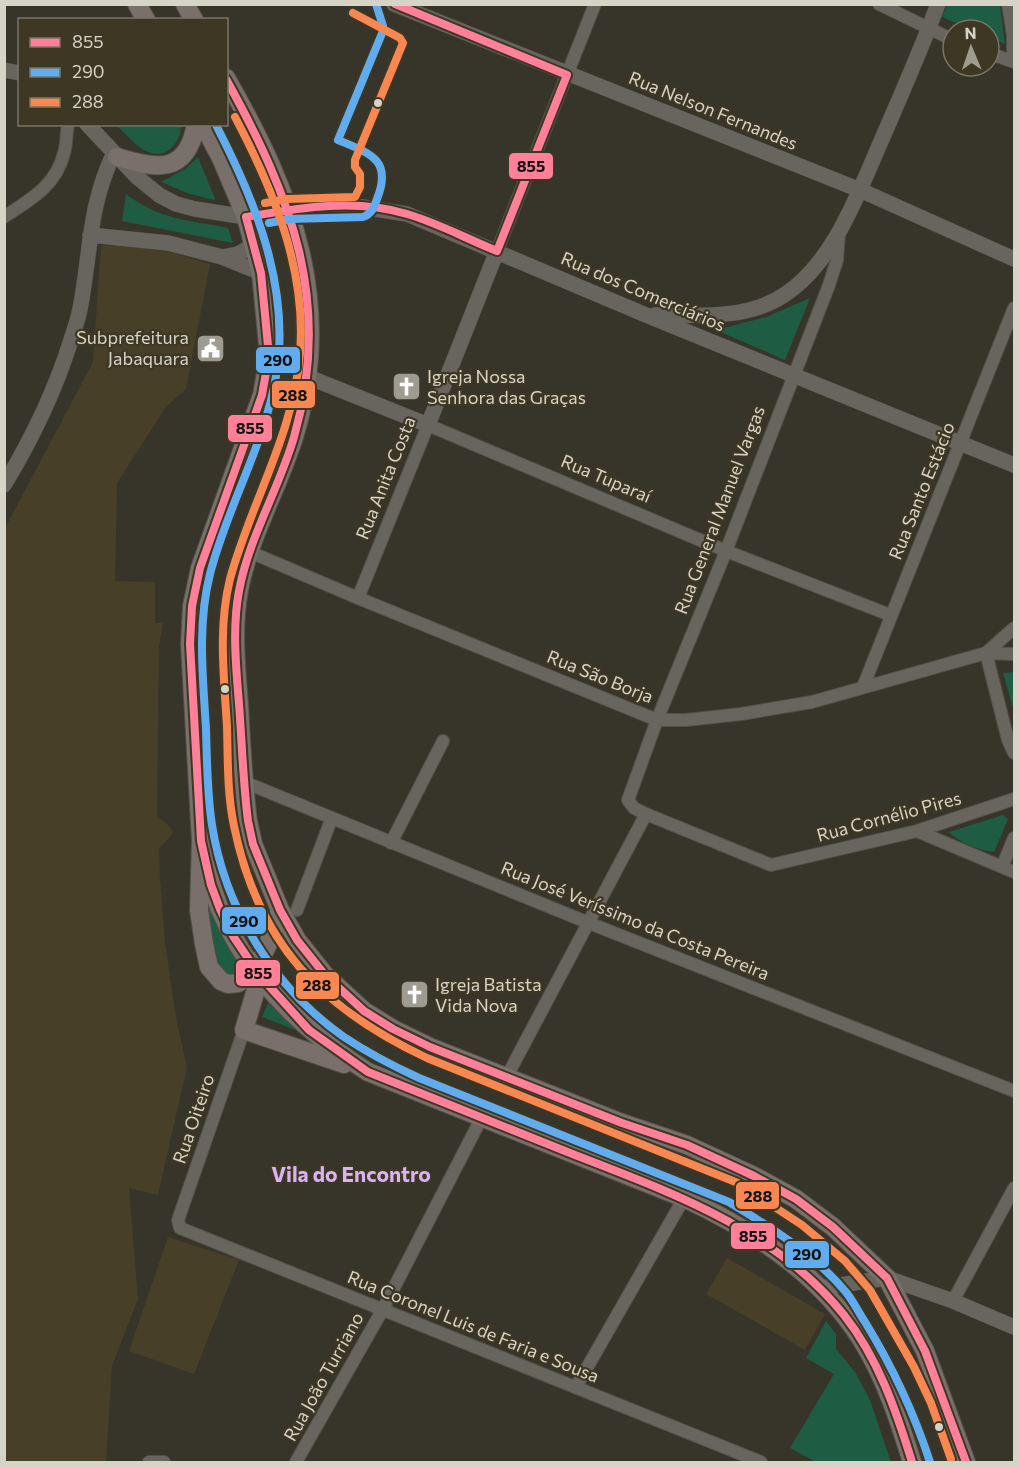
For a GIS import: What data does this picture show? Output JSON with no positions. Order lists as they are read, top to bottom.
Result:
{
  "streets": {
    "street": [
      "Rua Nelson Fernandes",
      "Rua dos Comerciários",
      "Rua Anita Costa",
      "Rua Tuparaí",
      "Rua Santo Estácio",
      "Rua General Manuel Vargas",
      "Rua São Borja",
      "Rua Cornélio Pires",
      "Rua José Veríssimo da Costa Pereira",
      "Rua Oiteiro",
      "Rua Coronel Luis de Faria e Sousa",
      "Rua João Turriano"
    ]
  },
  "crossings": [
    ["Rua Nelson Fernandes", "Rua Anita Costa"],
    ["Rua dos Comerciários", "Rua Anita Costa"],
    ["Rua dos Comerciários", "Rua Santo Estácio"],
    ["Rua dos Comerciários", "Rua General Manuel Vargas"],
    ["Rua Anita Costa", "Rua Tuparaí"],
    ["Rua Anita Costa", "Rua São Borja"],
    ["Rua Tuparaí", "Rua Santo Estácio"],
    ["Rua Tuparaí", "Rua General Manuel Vargas"],
    ["Rua Santo Estácio", "Rua São Borja"],
    ["Rua General Manuel Vargas", "Rua São Borja"],
    ["Rua General Manuel Vargas", "Rua Cornélio Pires"],
    ["Rua Oiteiro", "Rua Coronel Luis de Faria e Sousa"],
    ["Rua Coronel Luis de Faria e Sousa", "Rua João Turriano"]
  ],
  "districts": ["Vila do Encontro"],
  "places": {
    "public building": ["Subprefeitura Jabaquara"],
    "church": ["Igreja Nossa Senhora das Graças", "Igreja Batista Vida Nova"]
  },
  "lines": ["transit line 855", "transit line 290", "transit line 288"],
  "legend": ["855", "290", "288"],
  "north": "top"
}
